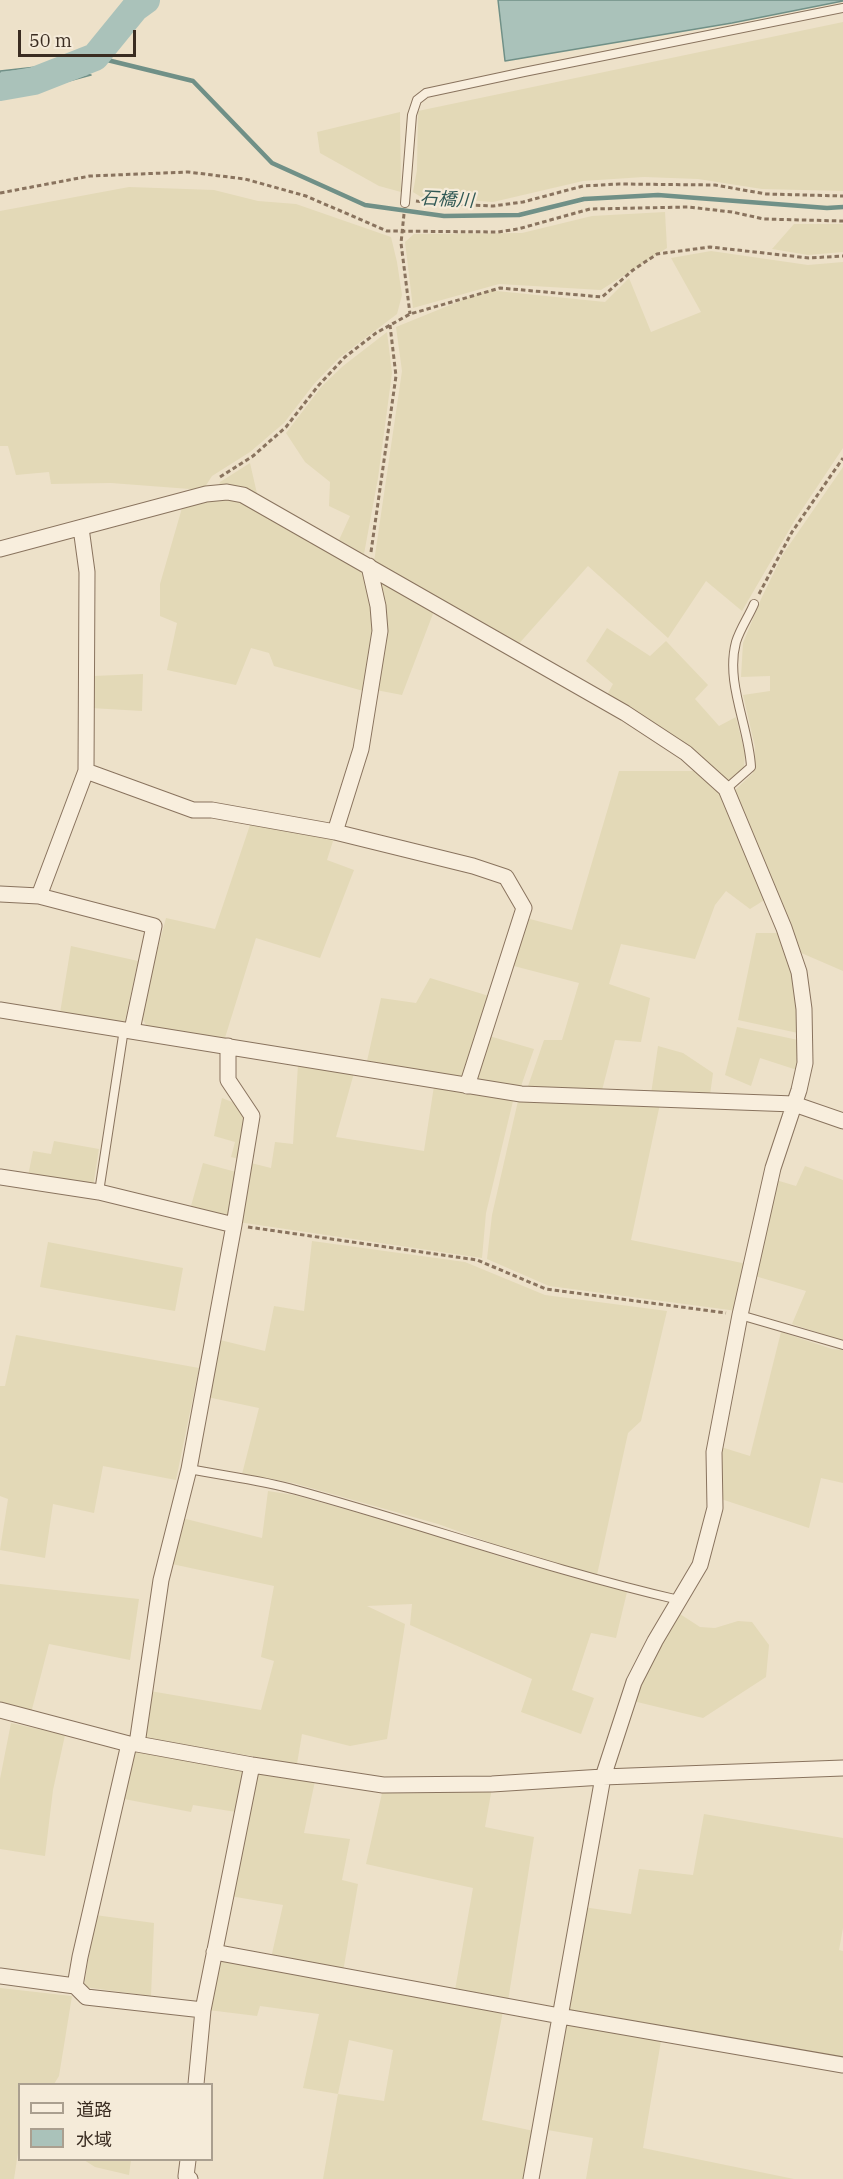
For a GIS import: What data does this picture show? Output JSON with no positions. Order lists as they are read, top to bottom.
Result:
{
  "water": ["石橋川"],
  "legend": ["道路", "水域"],
  "scale_bar": "50 m"
}
